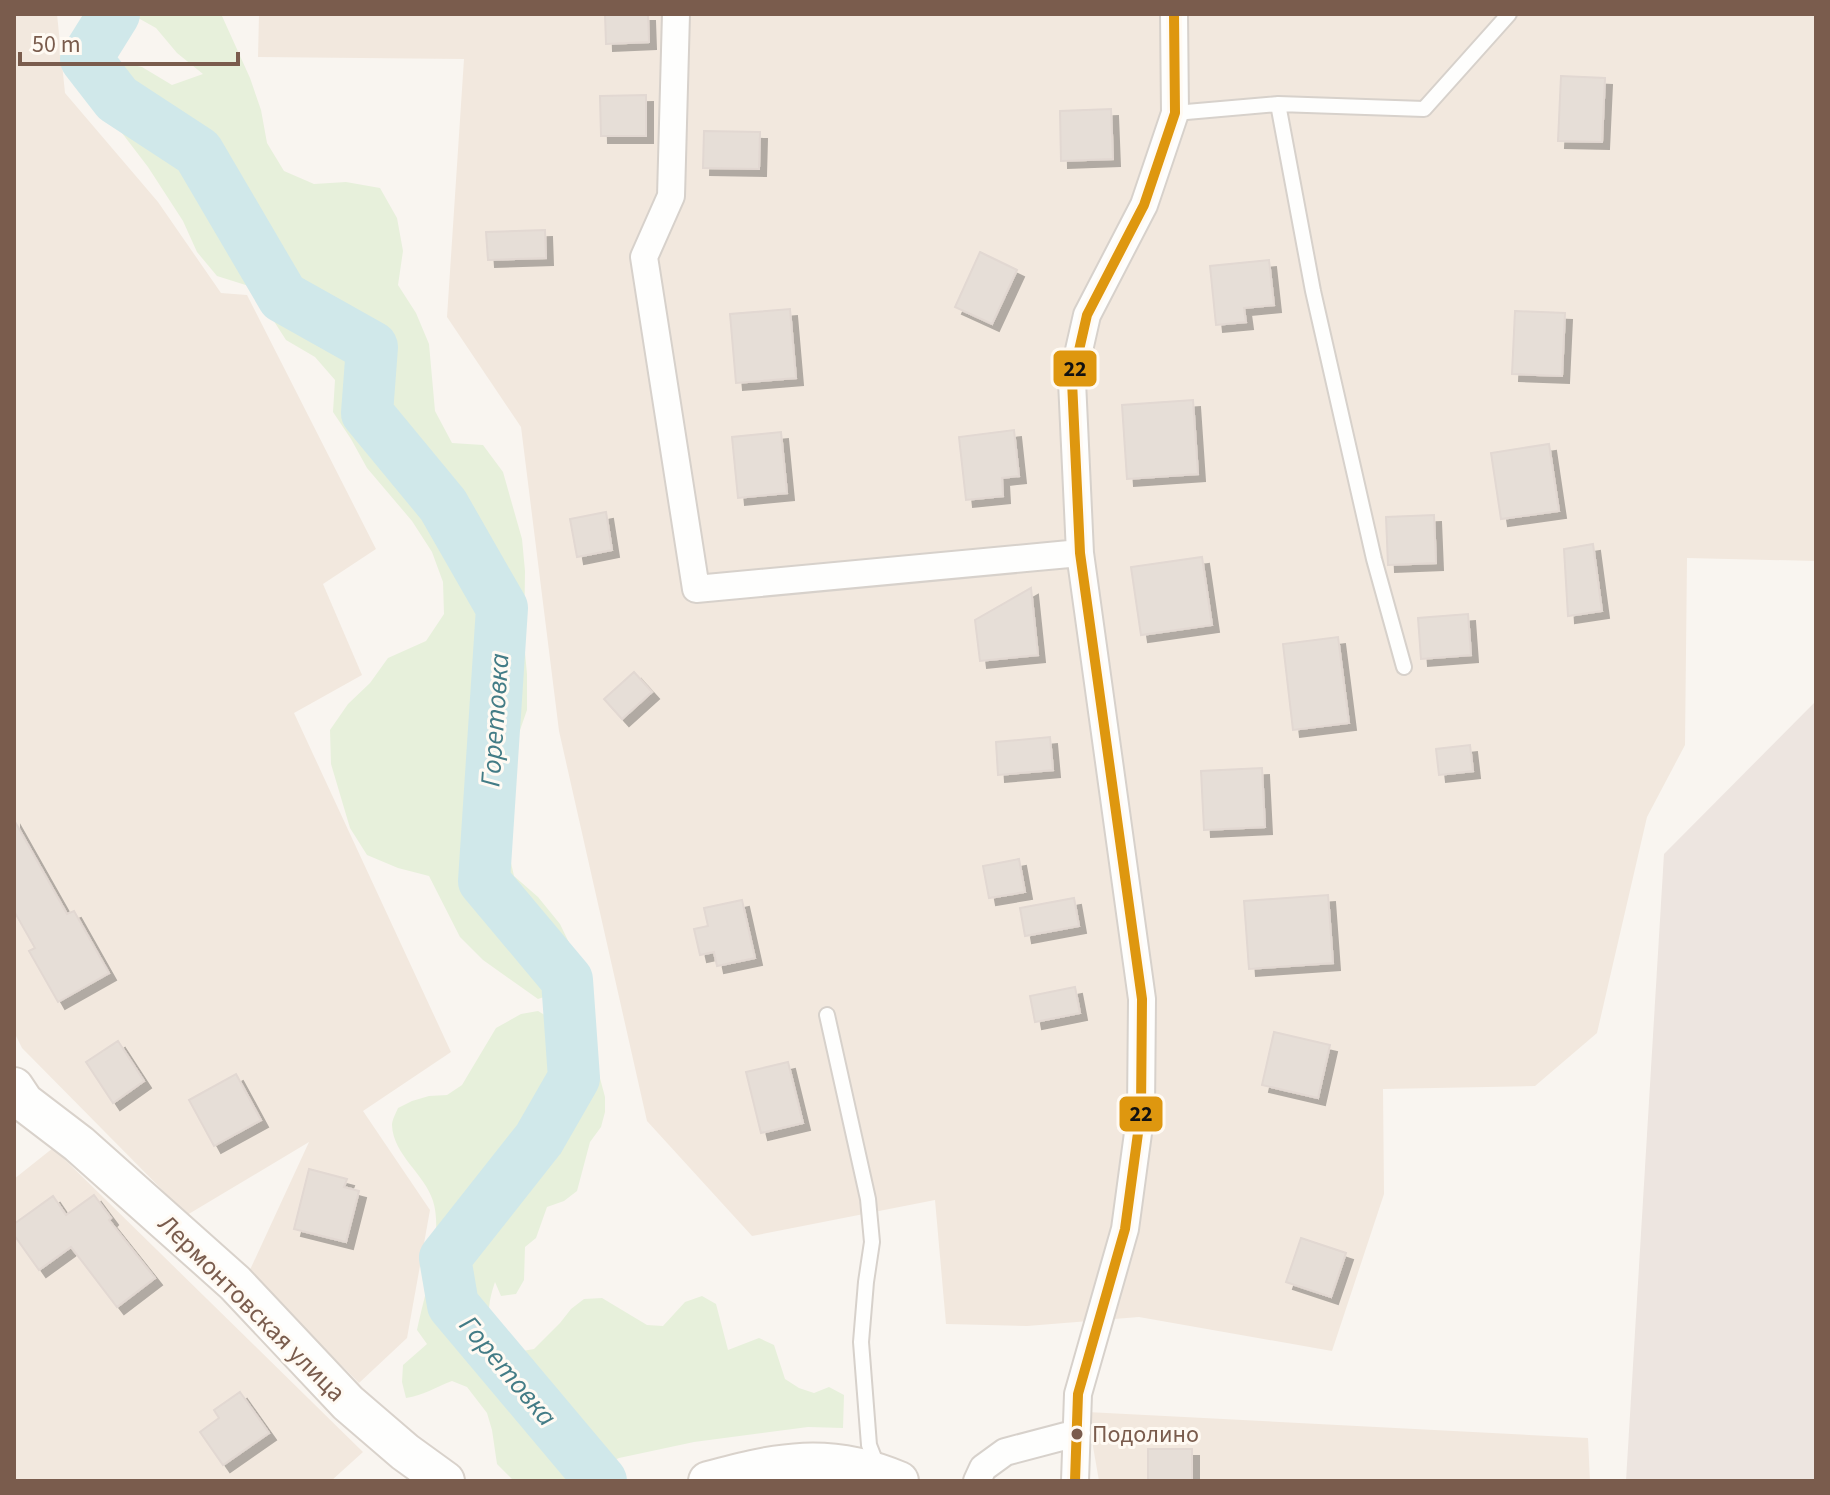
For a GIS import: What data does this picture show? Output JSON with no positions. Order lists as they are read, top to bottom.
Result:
{
  "streets": {
    "street": ["Лермонтовская улица"]
  },
  "water": ["Горетовка"],
  "places": ["Подолино"],
  "lines": ["transit line 22"],
  "scale_bar": "50 m"
}
